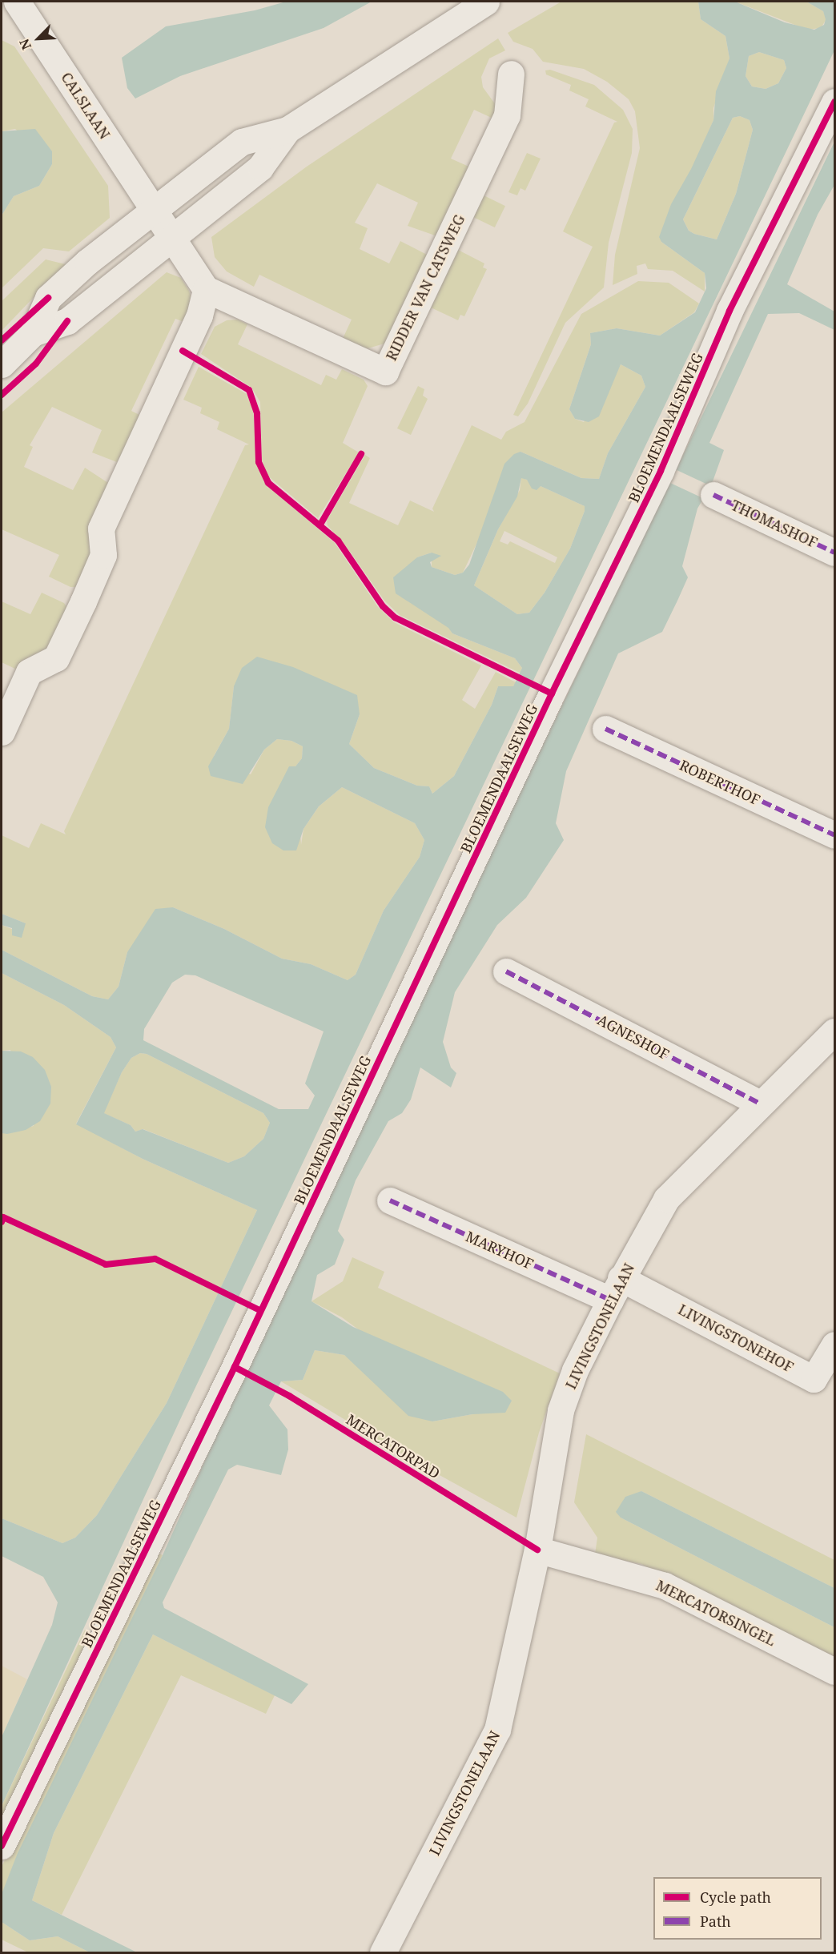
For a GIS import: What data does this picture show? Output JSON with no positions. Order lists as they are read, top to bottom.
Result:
{
  "streets": {
    "street": [
      "CALSLAAN",
      "RIDDER VAN CATSWEG",
      "BLOEMENDAALSEWEG",
      "THOMASHOF",
      "ROBERTHOF",
      "AGNESHOF",
      "MARYHOF",
      "LIVINGSTONELAAN",
      "LIVINGSTONEHOF",
      "MERCATORSINGEL"
    ],
    "cycle path": ["MERCATORPAD"]
  },
  "crossings": [
    ["AGNESHOF", "LIVINGSTONELAAN"],
    ["MARYHOF", "LIVINGSTONELAAN"],
    ["MARYHOF", "LIVINGSTONEHOF"],
    ["LIVINGSTONELAAN", "LIVINGSTONEHOF"],
    ["LIVINGSTONELAAN", "MERCATORSINGEL"]
  ],
  "legend": ["Cycle path", "Path"],
  "north": "bottom left"
}
